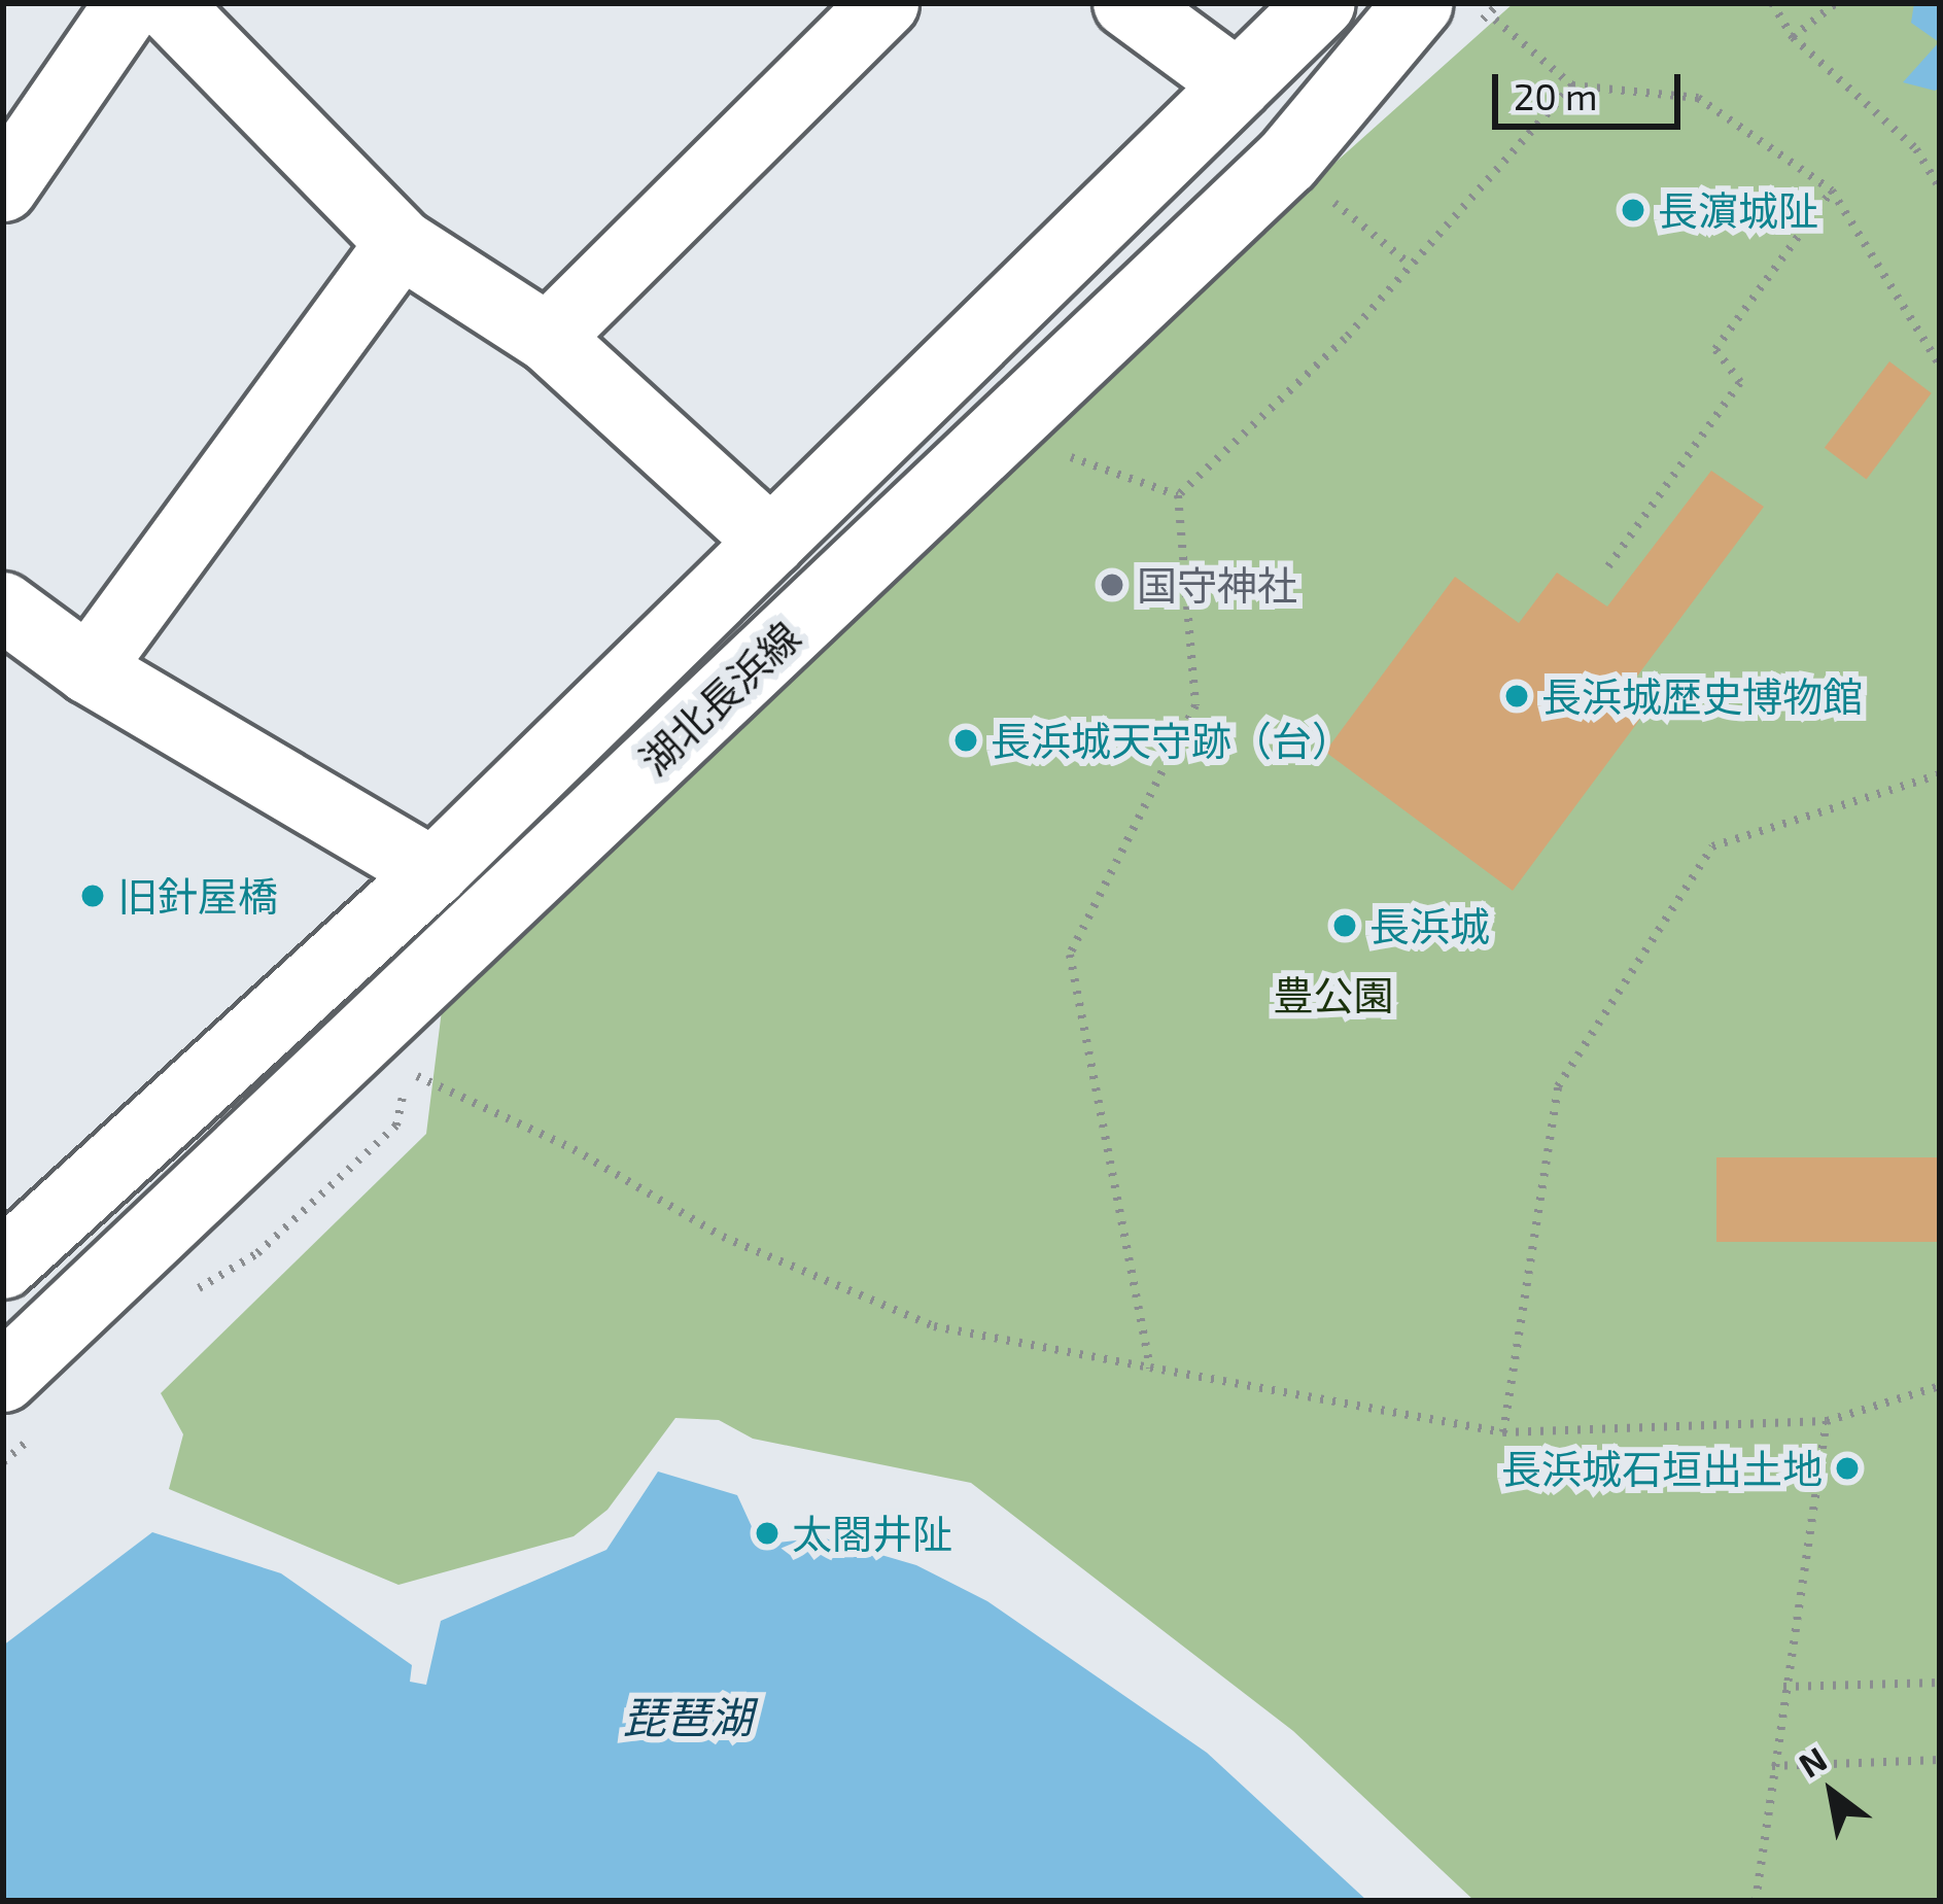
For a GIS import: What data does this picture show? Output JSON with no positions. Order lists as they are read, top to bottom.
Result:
{
  "streets": {
    "main road": ["湖北長浜線"]
  },
  "water": ["琵琶湖"],
  "parks": ["豊公園"],
  "places": [
    "長濵城阯",
    "国守神社",
    "長浜城歴史博物館",
    "長浜城天守跡（台）",
    "旧針屋橋",
    "長浜城",
    "長浜城石垣出土地",
    "太閤井阯"
  ],
  "scale_bar": "20 m",
  "north": "top left"
}
